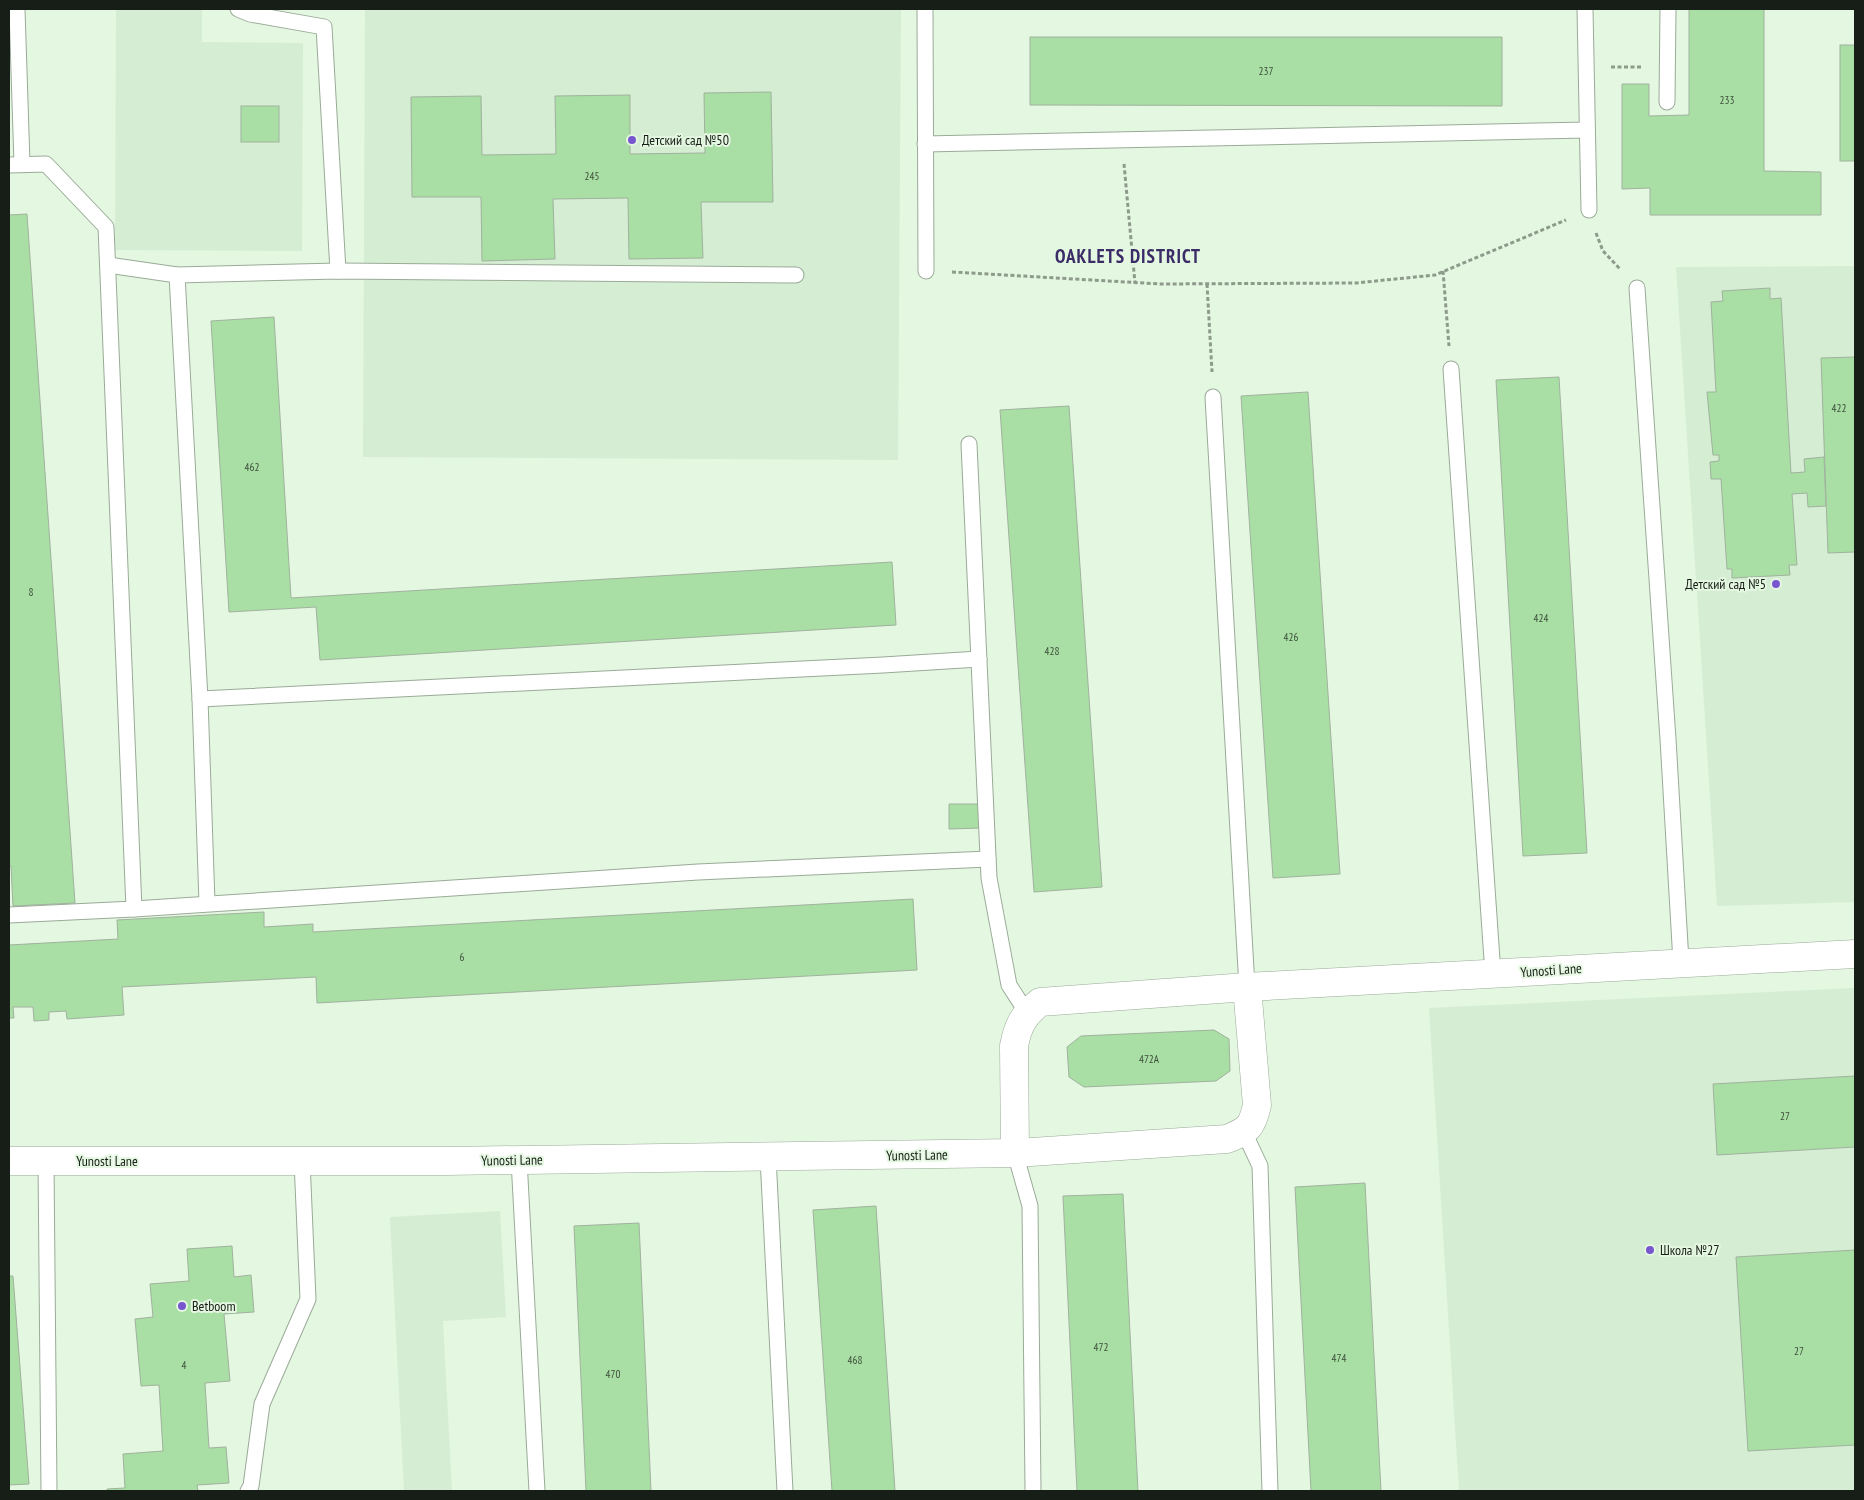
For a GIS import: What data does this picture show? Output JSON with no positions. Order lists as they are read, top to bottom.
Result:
{
  "streets": {
    "street": ["Yunosti Lane"]
  },
  "districts": ["OAKLETS DISTRICT"],
  "places": [
    "Детский сад №50",
    "Детский сад №5",
    "Школа №27",
    "Betboom"
  ],
  "house_numbers": [
    "237",
    "233",
    "245",
    "422",
    "462",
    "8",
    "424",
    "426",
    "428",
    "6",
    "472А",
    "27",
    "472",
    "27",
    "474",
    "468",
    "4",
    "470"
  ]
}
